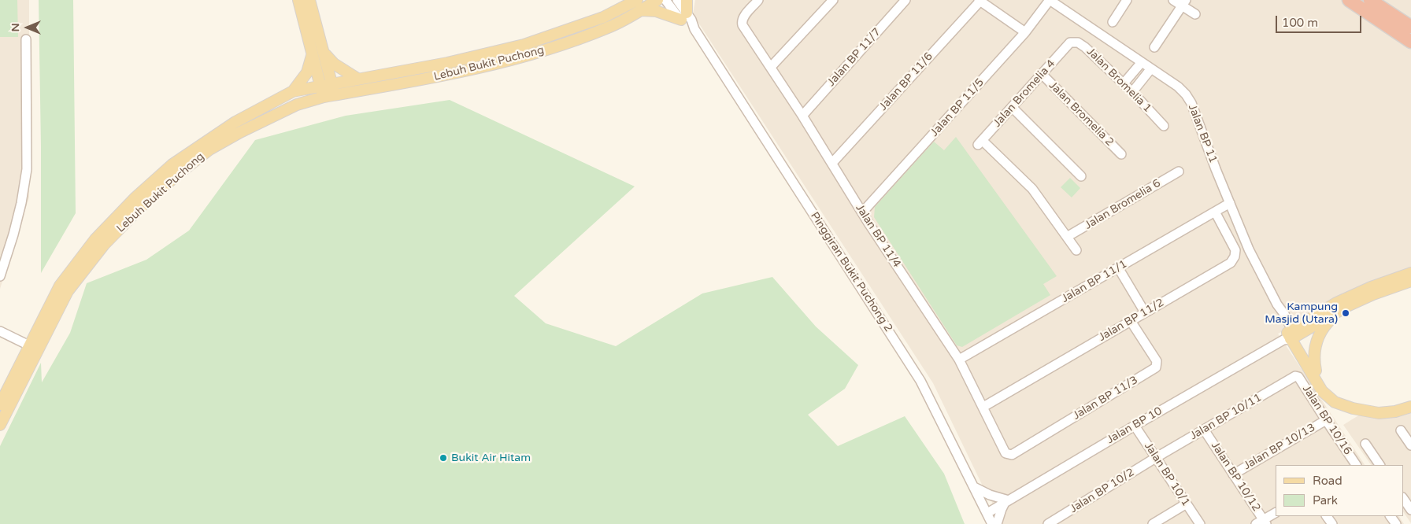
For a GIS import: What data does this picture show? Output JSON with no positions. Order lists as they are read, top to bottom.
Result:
{
  "streets": {
    "main road": ["Lebuh Bukit Puchong"],
    "street": [
      "Jalan BP 11/7",
      "Jalan Bromelia 1",
      "Jalan BP 11/6",
      "Jalan Bromelia 4",
      "Jalan BP 11/5",
      "Jalan Bromelia 2",
      "Jalan BP 11",
      "Jalan Bromelia 6",
      "Jalan BP 11/4",
      "Pinggiran Bukit Puchong 2",
      "Jalan BP 11/1",
      "Jalan BP 11/2",
      "Jalan BP 11/3",
      "Jalan BP 10/11",
      "Jalan BP 10/16",
      "Jalan BP 10",
      "Jalan BP 10/13",
      "Jalan BP 10/1",
      "Jalan BP 10/12",
      "Jalan BP 10/2"
    ]
  },
  "crossings": [
    ["Jalan BP 11/7", "Jalan BP 11/4"],
    ["Jalan Bromelia 1", "Jalan Bromelia 4"],
    ["Jalan BP 11/6", "Jalan BP 11/4"],
    ["Jalan Bromelia 4", "Jalan Bromelia 2"],
    ["Jalan Bromelia 4", "Jalan Bromelia 6"],
    ["Jalan BP 11/5", "Jalan BP 11"],
    ["Jalan BP 11/5", "Jalan BP 11/4"],
    ["Jalan BP 11", "Jalan BP 11/1"],
    ["Jalan BP 11", "Jalan BP 10"],
    ["Jalan BP 11/4", "Jalan BP 11/1"],
    ["Jalan BP 11/4", "Jalan BP 11/2"],
    ["Jalan BP 11/4", "Jalan BP 11/3"],
    ["Pinggiran Bukit Puchong 2", "Jalan BP 10"],
    ["Jalan BP 11/1", "Jalan BP 11/2"],
    ["Jalan BP 11/2", "Jalan BP 11/3"],
    ["Jalan BP 10/11", "Jalan BP 10/16"],
    ["Jalan BP 10/11", "Jalan BP 10/1"],
    ["Jalan BP 10/11", "Jalan BP 10/12"],
    ["Jalan BP 10/11", "Jalan BP 10/2"],
    ["Jalan BP 10/16", "Jalan BP 10/13"],
    ["Jalan BP 10", "Jalan BP 10/1"],
    ["Jalan BP 10/13", "Jalan BP 10/12"],
    ["Jalan BP 10/1", "Jalan BP 10/2"]
  ],
  "places": ["Kampung Masjid (Utara)", "Bukit Air Hitam"],
  "legend": ["Road", "Park"],
  "scale_bar": "100 m",
  "north": "left"
}
